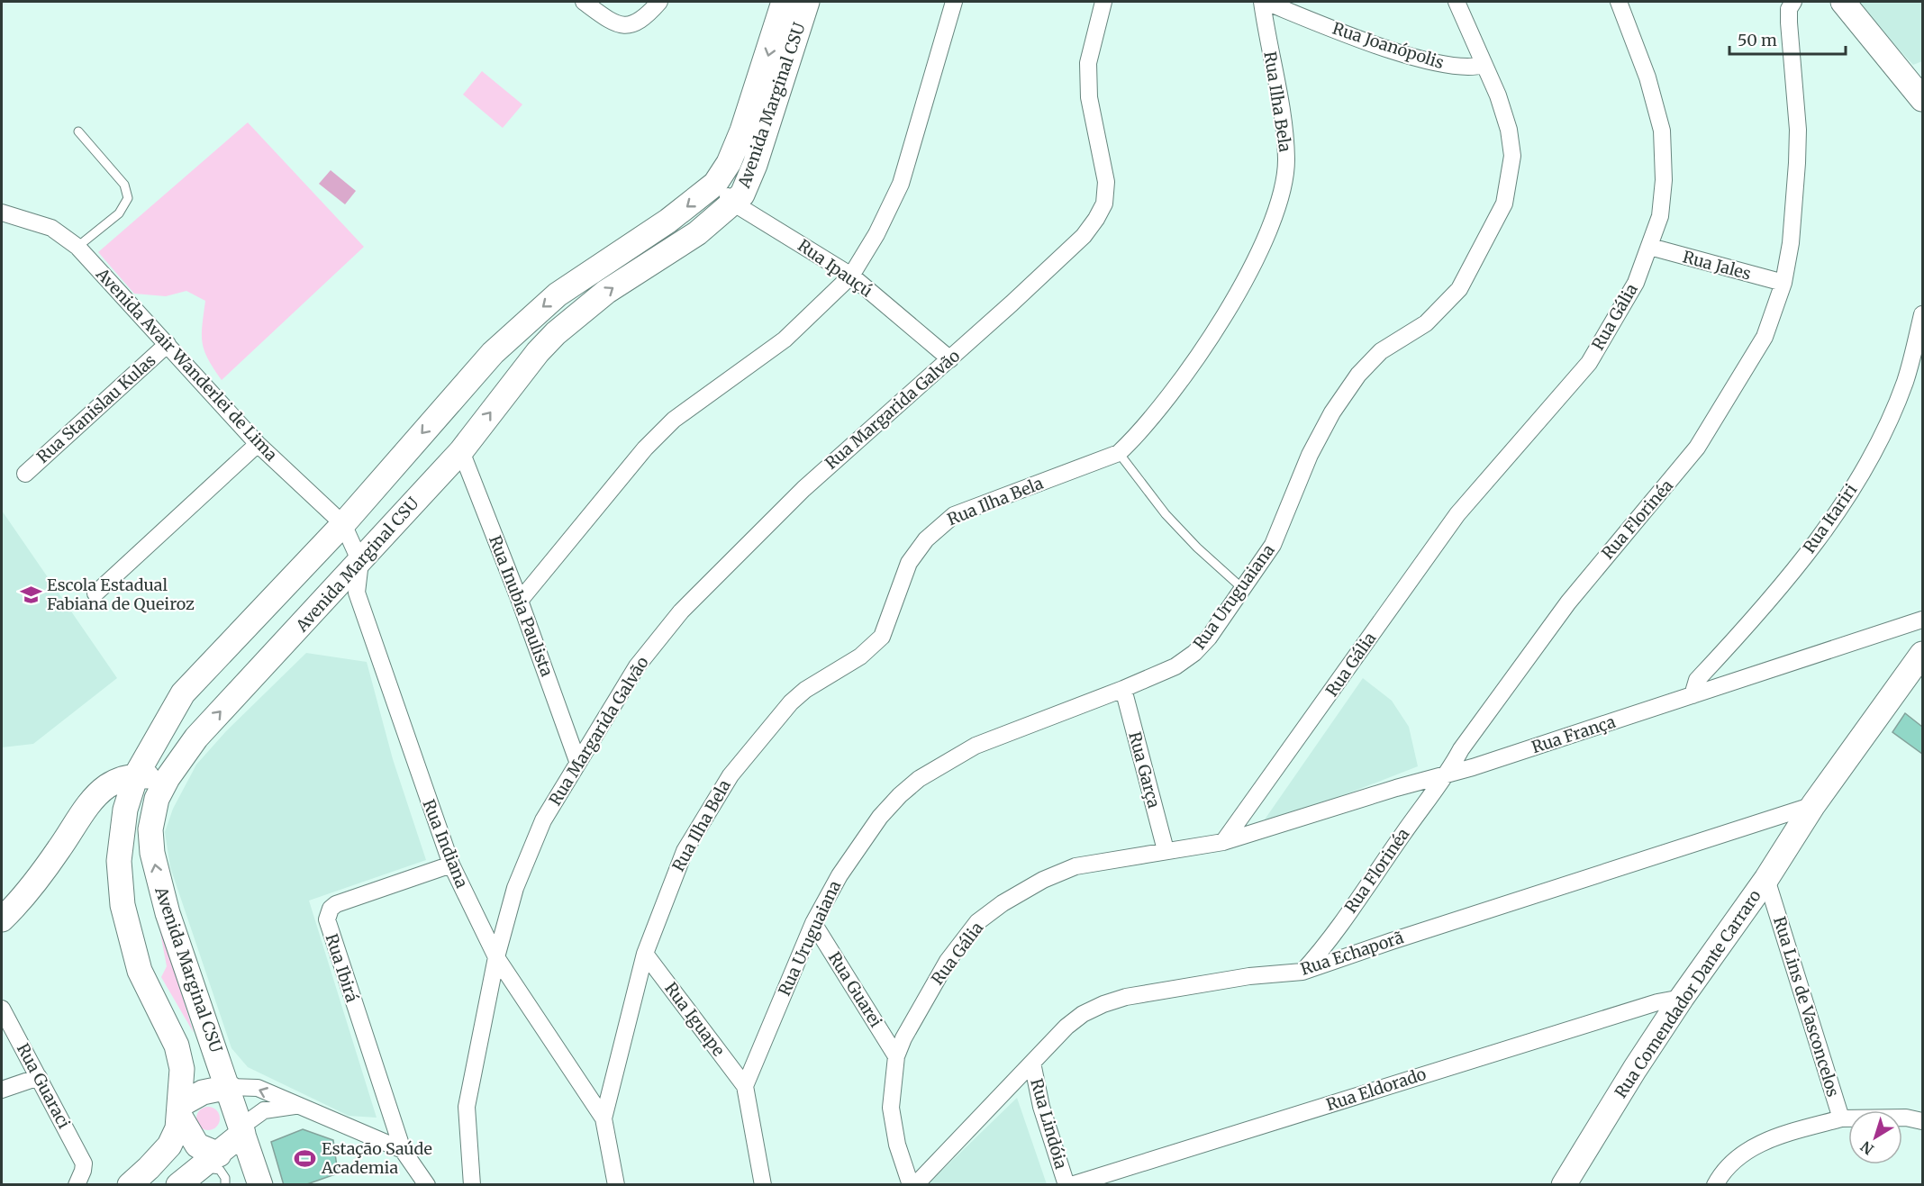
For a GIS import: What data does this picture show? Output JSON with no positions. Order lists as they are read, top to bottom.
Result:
{
  "streets": {
    "main road": ["Avenida Marginal CSU", "Rua Comendador Dante Carraro"],
    "street": [
      "Rua Joanópolis",
      "Rua Ilha Bela",
      "Rua Jales",
      "Rua Ipauçú",
      "Rua Gália",
      "Avenida Avair Wanderlei de Lima",
      "Rua Stanislau Kulas",
      "Rua Margarida Galvão",
      "Rua Itariri",
      "Rua Florinéa",
      "Rua Uruguaiana",
      "Rua Inubia Paulista",
      "Rua França",
      "Rua Garça",
      "Rua Indiana",
      "Rua Echaporã",
      "Rua Ibirá",
      "Rua Guarei",
      "Rua Lins de Vasconcelos",
      "Rua Iguape",
      "Rua Guaraci",
      "Rua Eldorado",
      "Rua Lindóia"
    ]
  },
  "crossings": [
    ["Rua Joanópolis", "Rua Ilha Bela"],
    ["Rua Joanópolis", "Rua Uruguaiana"],
    ["Rua Ilha Bela", "Rua Indiana"],
    ["Rua Ilha Bela", "Rua Iguape"],
    ["Avenida Marginal CSU", "Rua Ipauçú"],
    ["Avenida Marginal CSU", "Avenida Avair Wanderlei de Lima"],
    ["Avenida Marginal CSU", "Rua Inubia Paulista"],
    ["Avenida Marginal CSU", "Rua Indiana"],
    ["Rua Jales", "Rua Gália"],
    ["Rua Jales", "Rua Florinéa"],
    ["Rua Ipauçú", "Rua Margarida Galvão"],
    ["Rua Gália", "Rua França"],
    ["Rua Gália", "Rua Garça"],
    ["Rua Gália", "Rua Guarei"],
    ["Avenida Avair Wanderlei de Lima", "Rua Stanislau Kulas"],
    ["Avenida Avair Wanderlei de Lima", "Rua Indiana"],
    ["Rua Margarida Galvão", "Rua Inubia Paulista"],
    ["Rua Margarida Galvão", "Rua Indiana"],
    ["Rua Itariri", "Rua França"],
    ["Rua Florinéa", "Rua França"],
    ["Rua Florinéa", "Rua Echaporã"],
    ["Rua Uruguaiana", "Rua Garça"],
    ["Rua Uruguaiana", "Rua Guarei"],
    ["Rua Uruguaiana", "Rua Iguape"],
    ["Rua Indiana", "Rua Ibirá"],
    ["Rua Echaporã", "Rua Comendador Dante Carraro"],
    ["Rua Echaporã", "Rua Lindóia"],
    ["Rua Comendador Dante Carraro", "Rua Lins de Vasconcelos"],
    ["Rua Comendador Dante Carraro", "Rua Eldorado"]
  ],
  "places": {
    "school or university": ["Escola Estadual Fabiana de Queiroz"],
    "sports": ["Estação Saúde Academia"]
  },
  "scale_bar": "50 m",
  "north": "bottom left"
}
